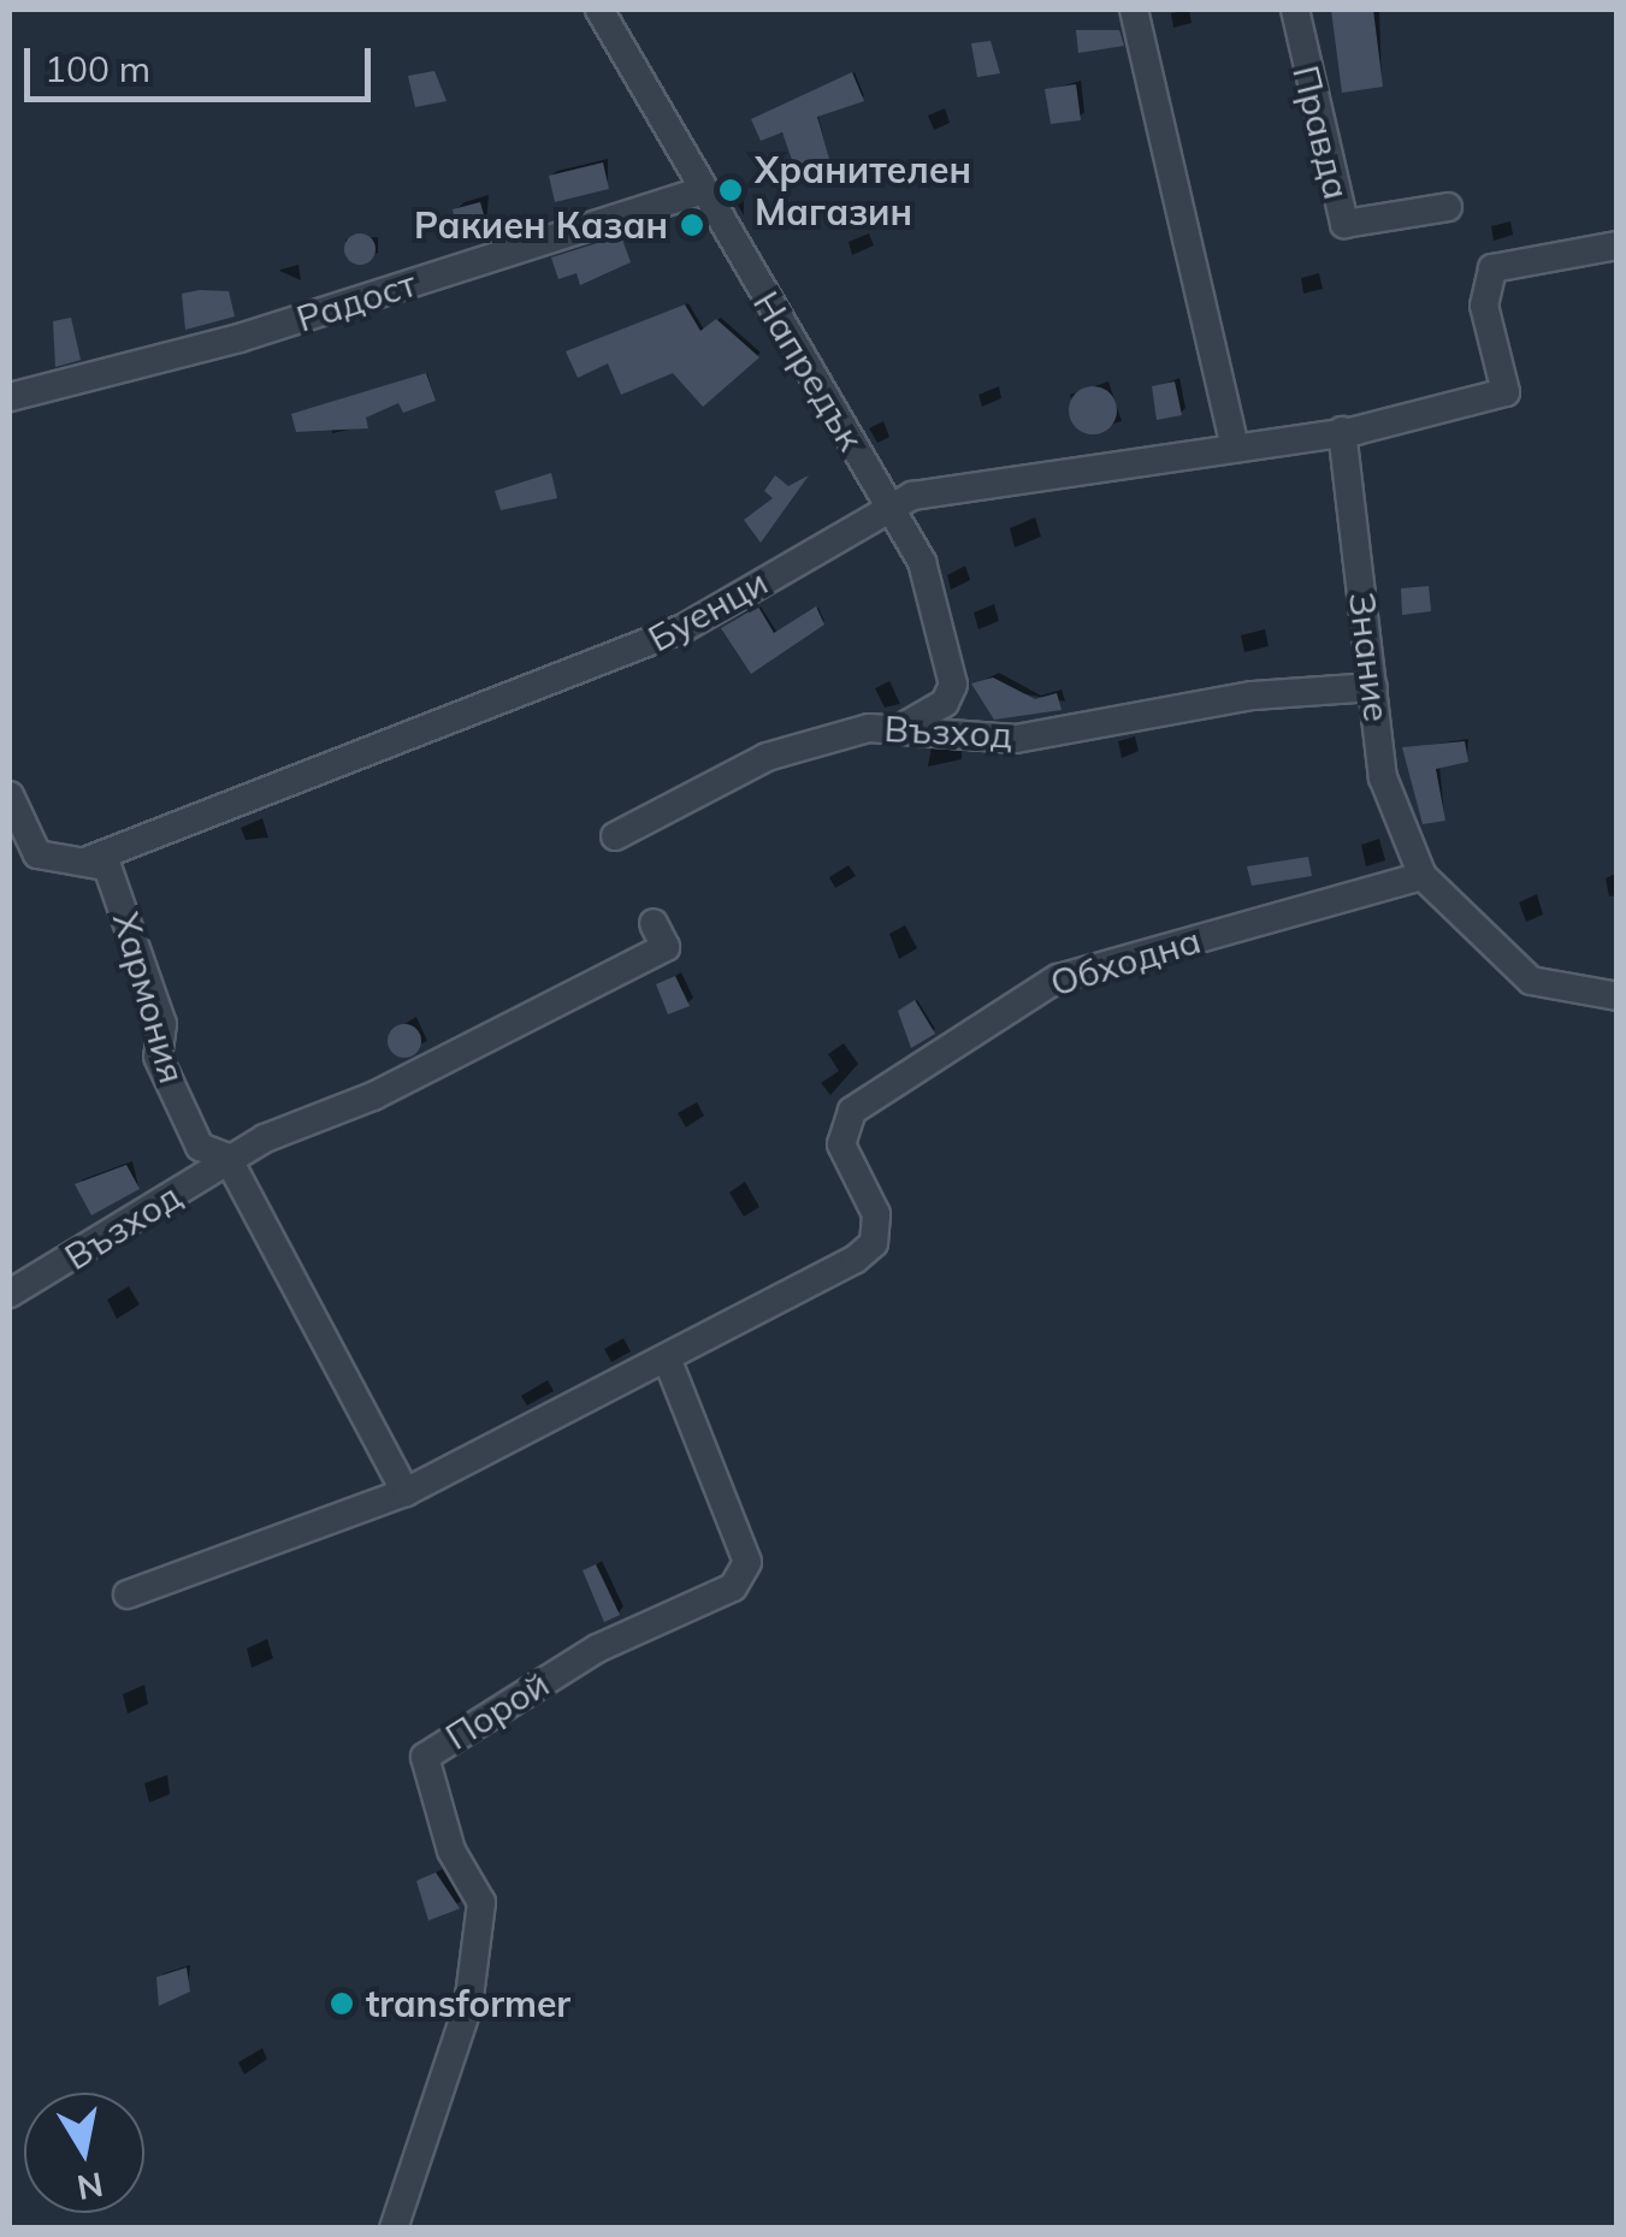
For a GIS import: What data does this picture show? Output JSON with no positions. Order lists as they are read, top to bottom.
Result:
{
  "streets": {
    "street": [
      "Правда",
      "Радост",
      "Напредък",
      "Буенци",
      "Знание",
      "Възход",
      "Обходна",
      "Хармония",
      "Порой"
    ]
  },
  "crossings": [
    ["Радост", "Напредък"],
    ["Напредък", "Буенци"],
    ["Напредък", "Възход"],
    ["Буенци", "Знание"],
    ["Буенци", "Хармония"],
    ["Знание", "Възход"],
    ["Знание", "Обходна"],
    ["Възход", "Хармония"],
    ["Обходна", "Порой"]
  ],
  "places": ["Хранителен Магазин", "Ракиен Казан", "transformer"],
  "scale_bar": "100 m",
  "north": "bottom"
}
